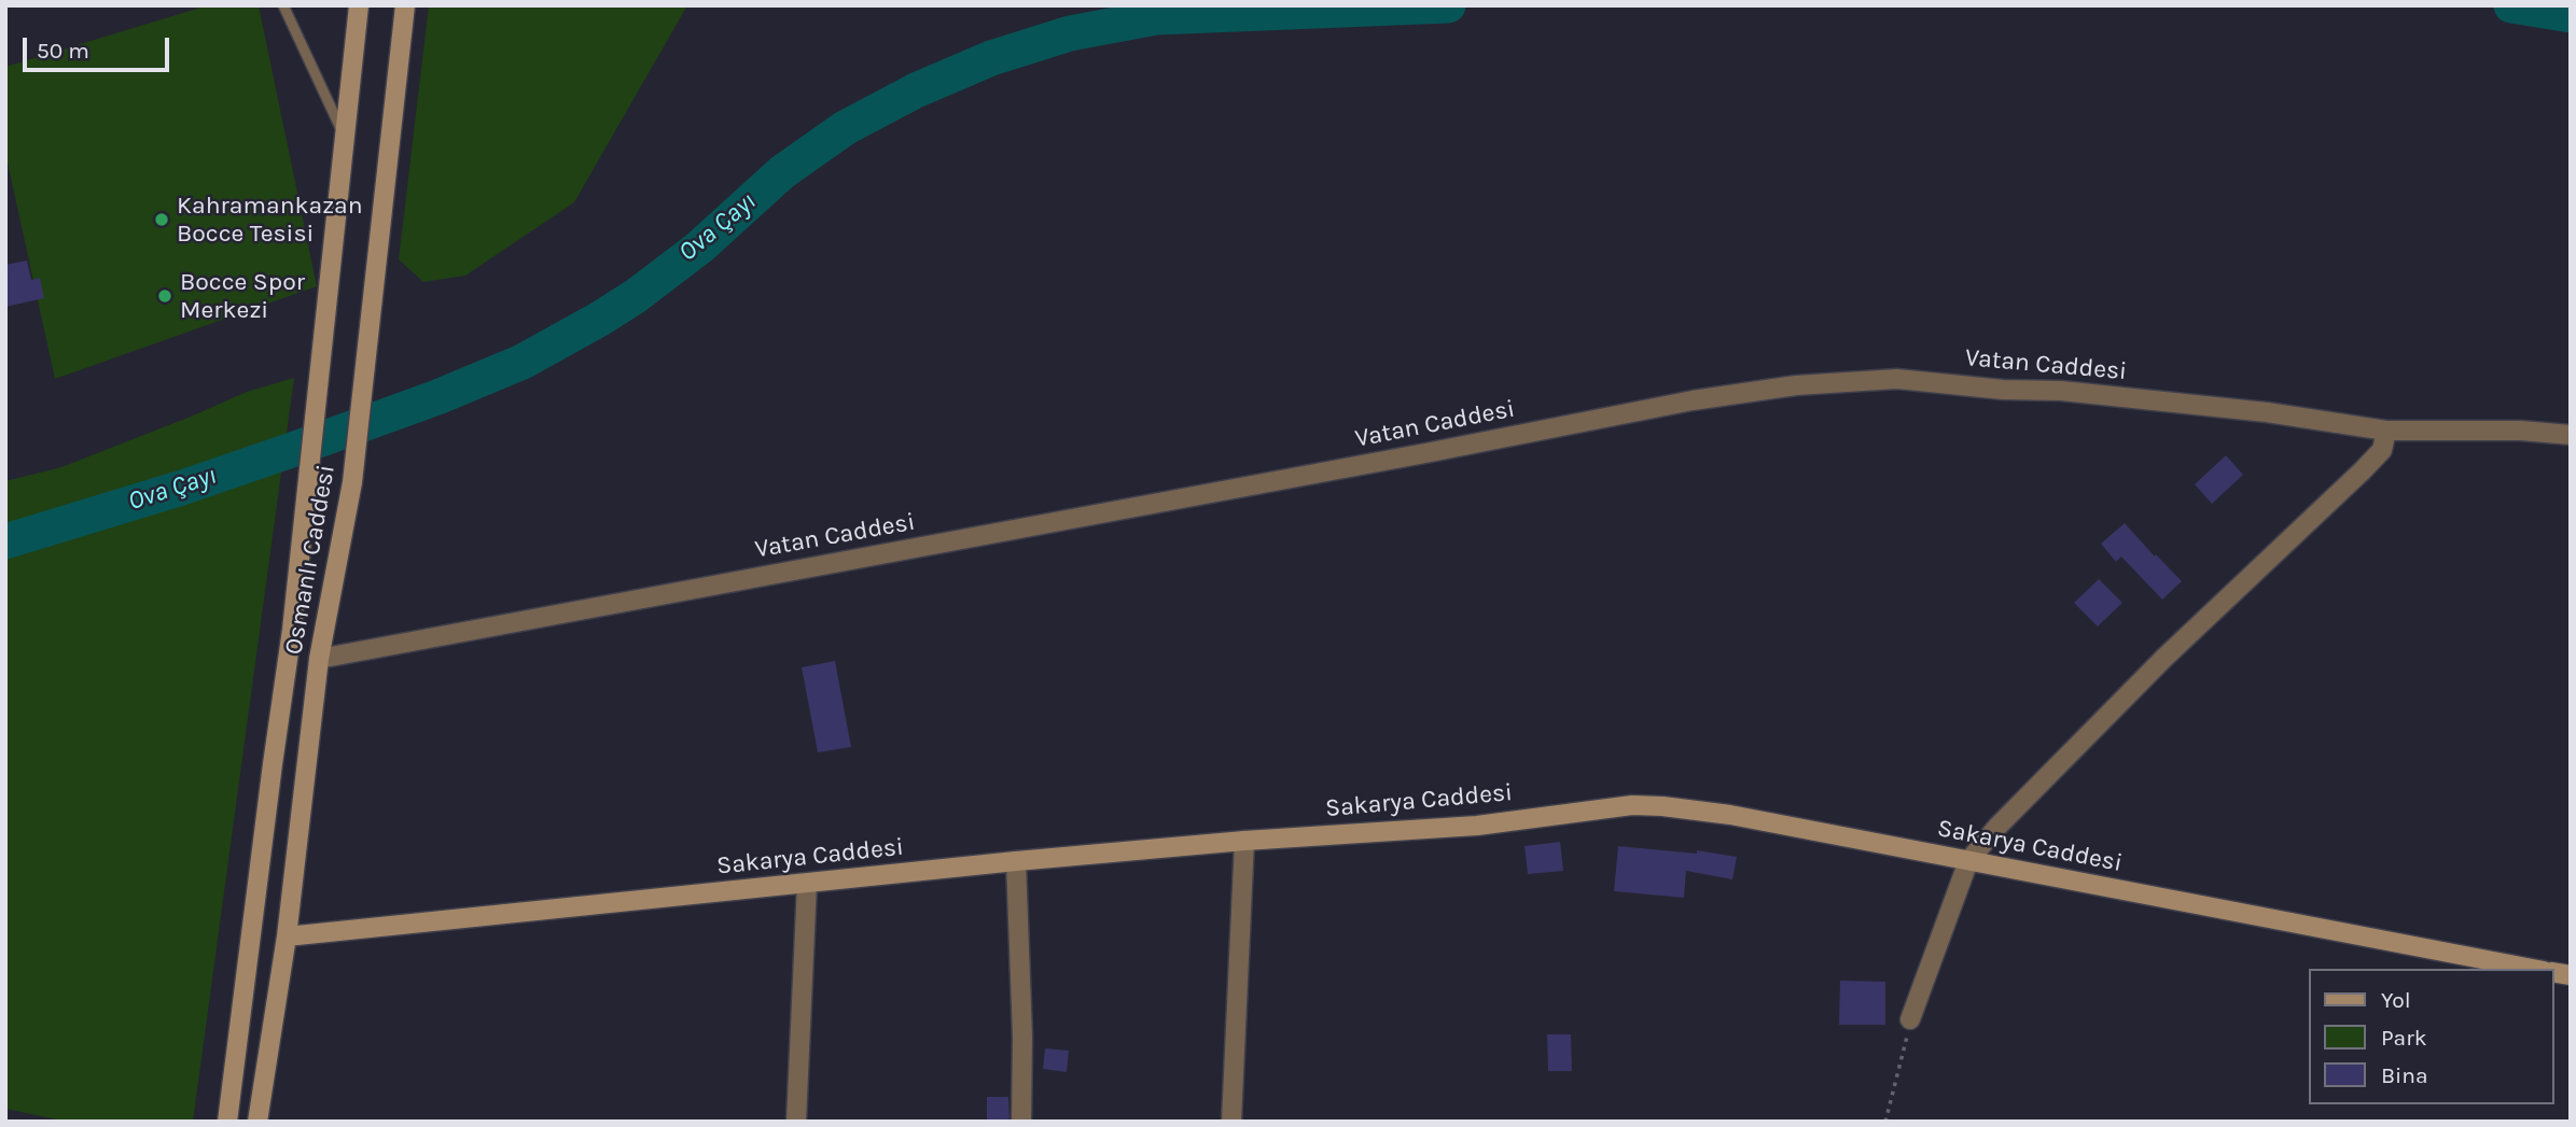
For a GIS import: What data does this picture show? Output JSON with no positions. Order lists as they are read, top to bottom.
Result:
{
  "streets": {
    "street": ["Vatan Caddesi", "Osmanlı Caddesi", "Sakarya Caddesi"]
  },
  "crossings": [
    ["Vatan Caddesi", "Osmanlı Caddesi"],
    ["Osmanlı Caddesi", "Sakarya Caddesi"]
  ],
  "water": ["Ova Çayı"],
  "places": ["Kahramankazan Bocce Tesisi", "Bocce Spor Merkezi"],
  "legend": ["Yol", "Park", "Bina"],
  "scale_bar": "50 m"
}
